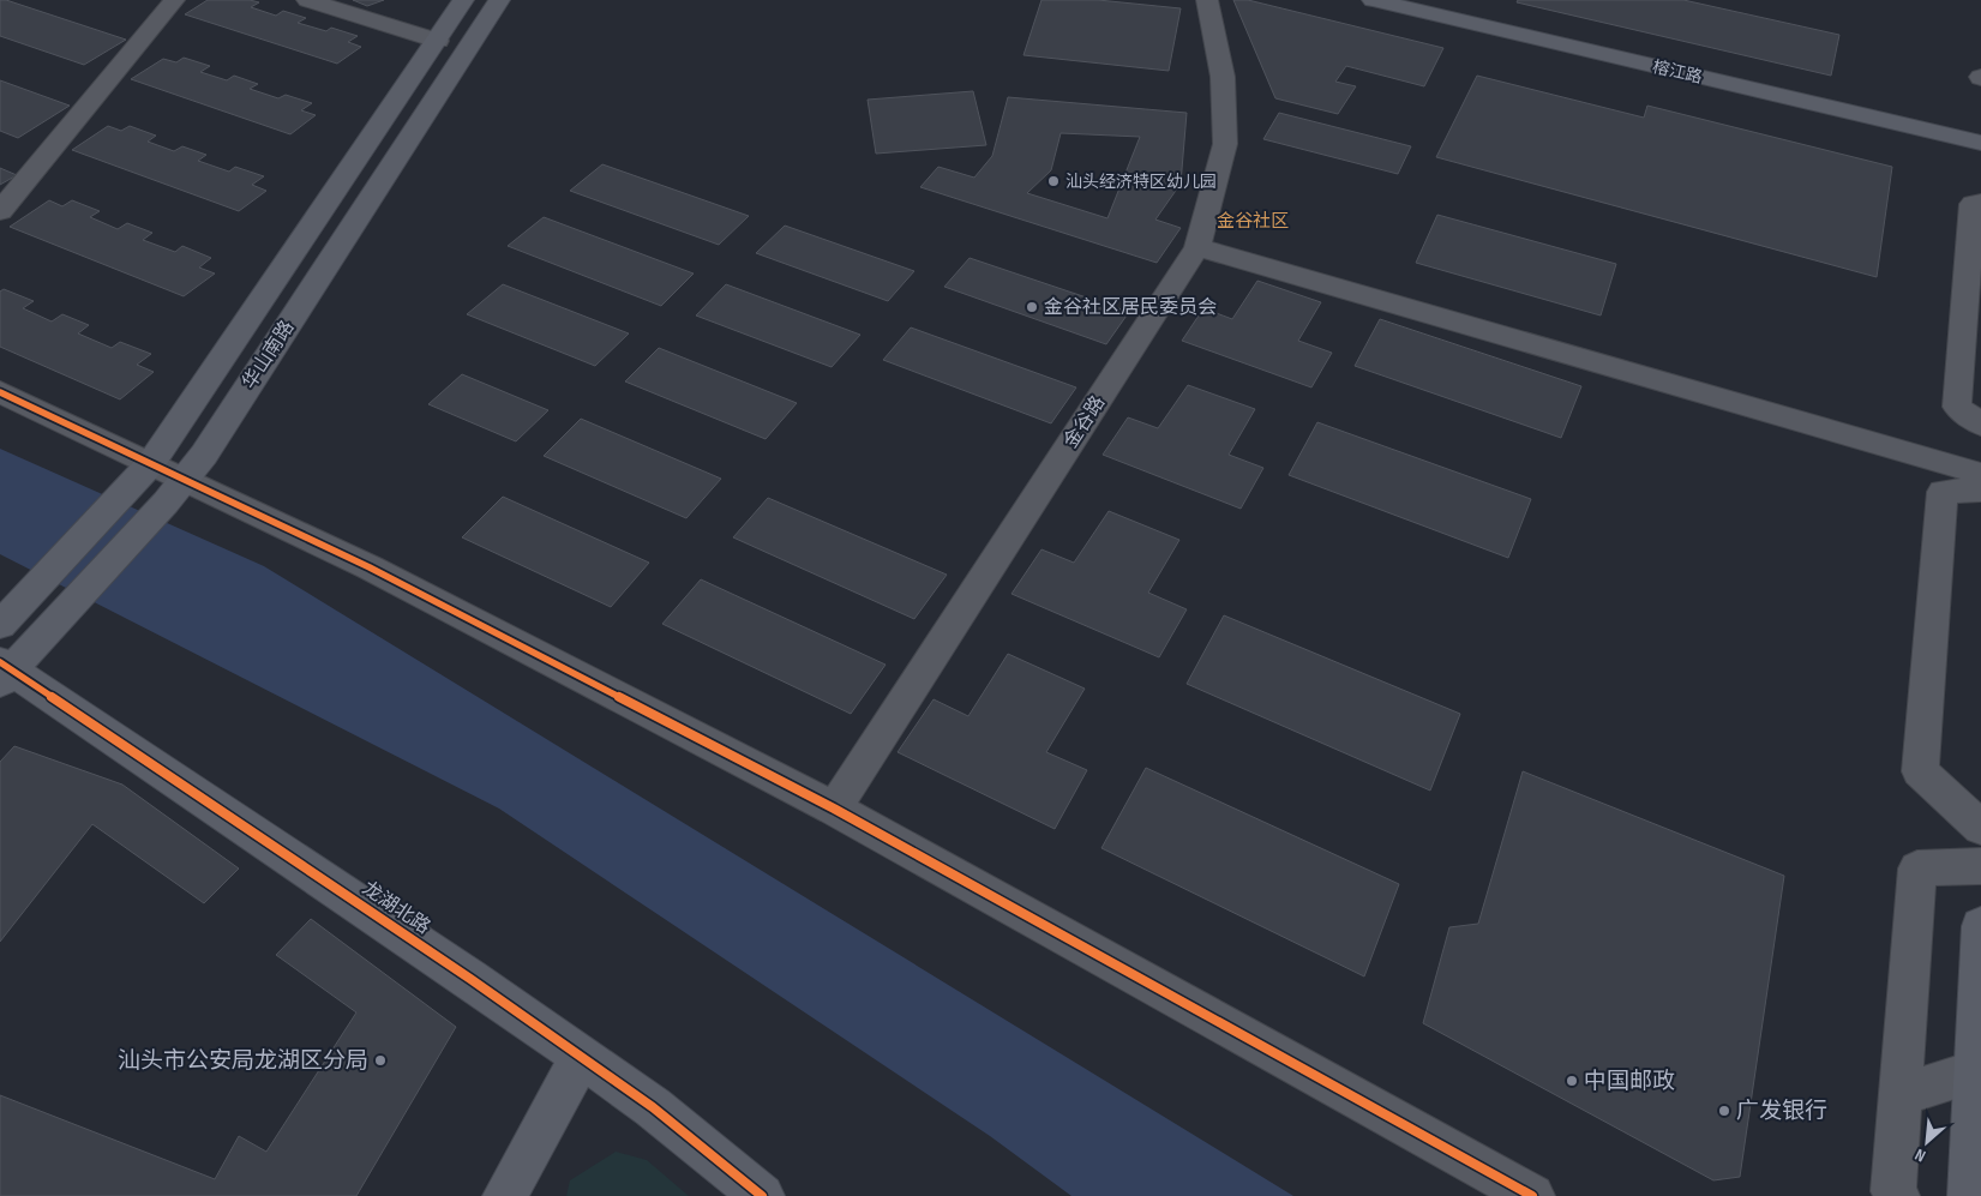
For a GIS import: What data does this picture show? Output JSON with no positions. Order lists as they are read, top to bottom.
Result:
{
  "streets": {
    "street": [
      "榕江路",
      "华山南路",
      "金谷路",
      "龙湖北路"
    ]
  },
  "crossings": [
    ["华山南路", "龙湖北路"]
  ],
  "districts": ["金谷社区"],
  "places": [
    "汕头经济特区幼儿园",
    "金谷社区居民委员会",
    "汕头市公安局龙湖区分局",
    "中国邮政",
    "广发银行"
  ],
  "north": "bottom left"
}
